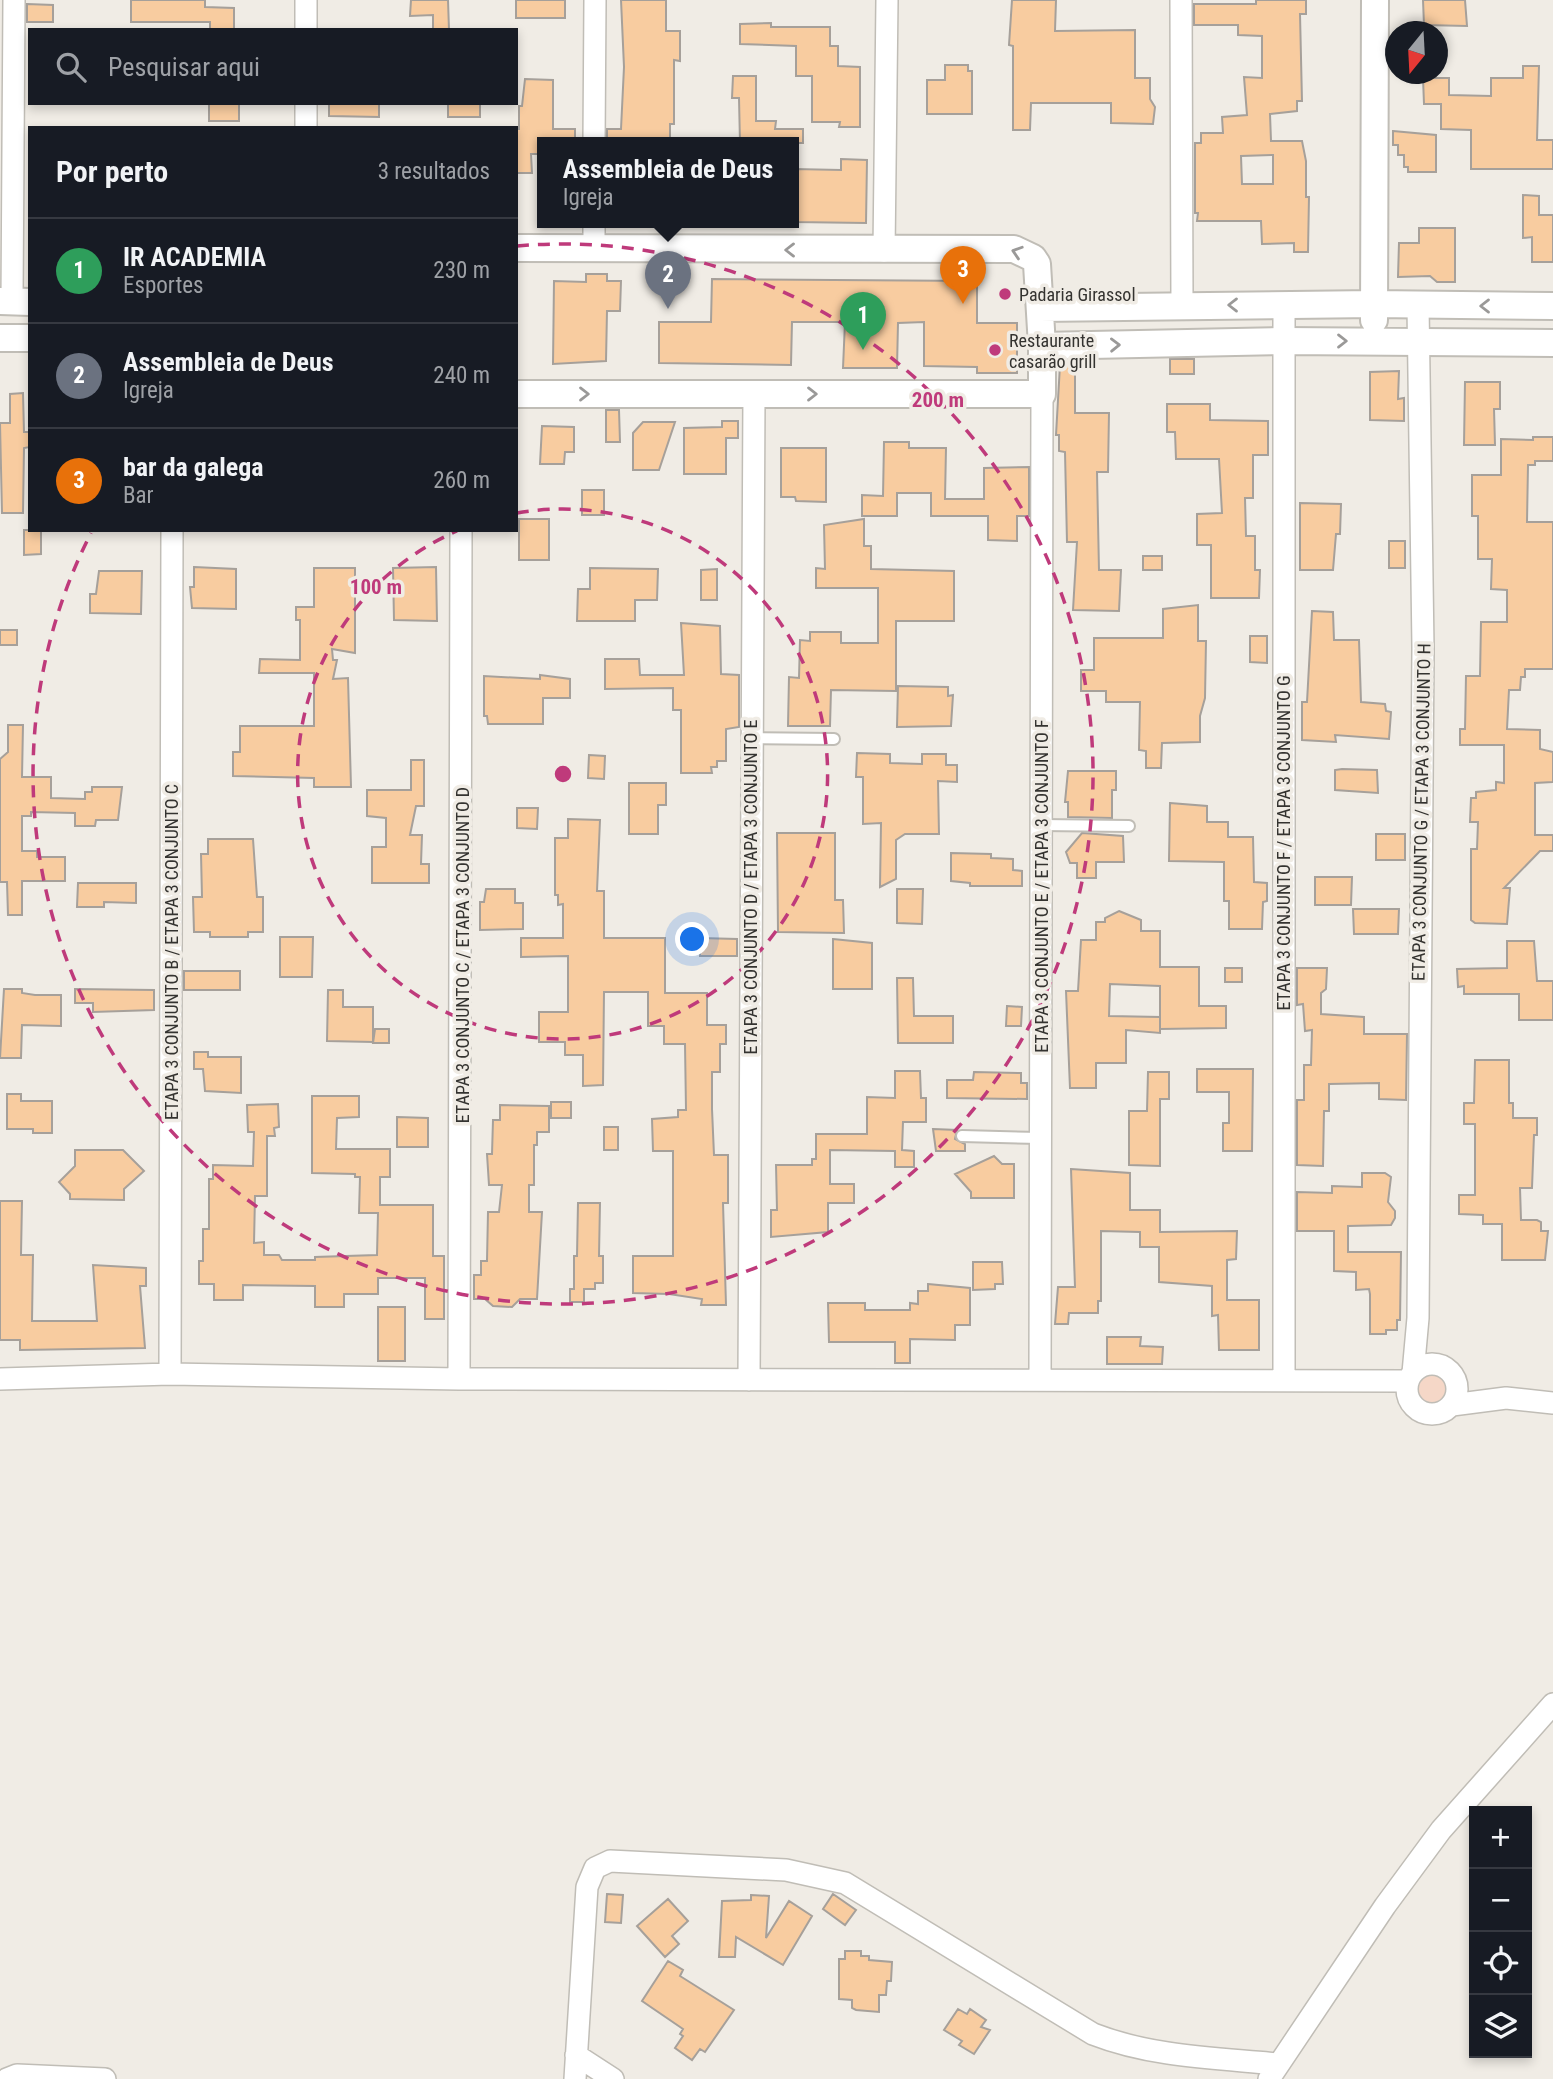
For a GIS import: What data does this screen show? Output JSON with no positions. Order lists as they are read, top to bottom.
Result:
{
  "streets": {
    "street": [
      "ETAPA 3 CONJUNTO G / ETAPA 3 CONJUNTO H",
      "ETAPA 3 CONJUNTO F / ETAPA 3 CONJUNTO G",
      "ETAPA 3 CONJUNTO E / ETAPA 3 CONJUNTO F",
      "ETAPA 3 CONJUNTO D / ETAPA 3 CONJUNTO E",
      "ETAPA 3 CONJUNTO B / ETAPA 3 CONJUNTO C",
      "ETAPA 3 CONJUNTO C / ETAPA 3 CONJUNTO D"
    ]
  },
  "places": ["Padaria Girassol", "Restaurante casarão grill"],
  "north": "bottom",
  "page": {
    "search": "Pesquisar aqui",
    "heading": ["Por perto", "3 resultados"],
    "popup": ["Assembleia de Deus", "Igreja"],
    "list": [
      {
        "mark": "1",
        "name": "IR ACADEMIA",
        "note": "Esportes",
        "value": "230 m"
      },
      {
        "mark": "2",
        "name": "Assembleia de Deus",
        "note": "Igreja",
        "value": "240 m"
      },
      {
        "mark": "3",
        "name": "bar da galega",
        "note": "Bar",
        "value": "260 m"
      }
    ],
    "pins": ["3", "2", "1"],
    "map_buttons": ["+", "−"]
  },
  "rings": ["200 m", "100 m"]
}
